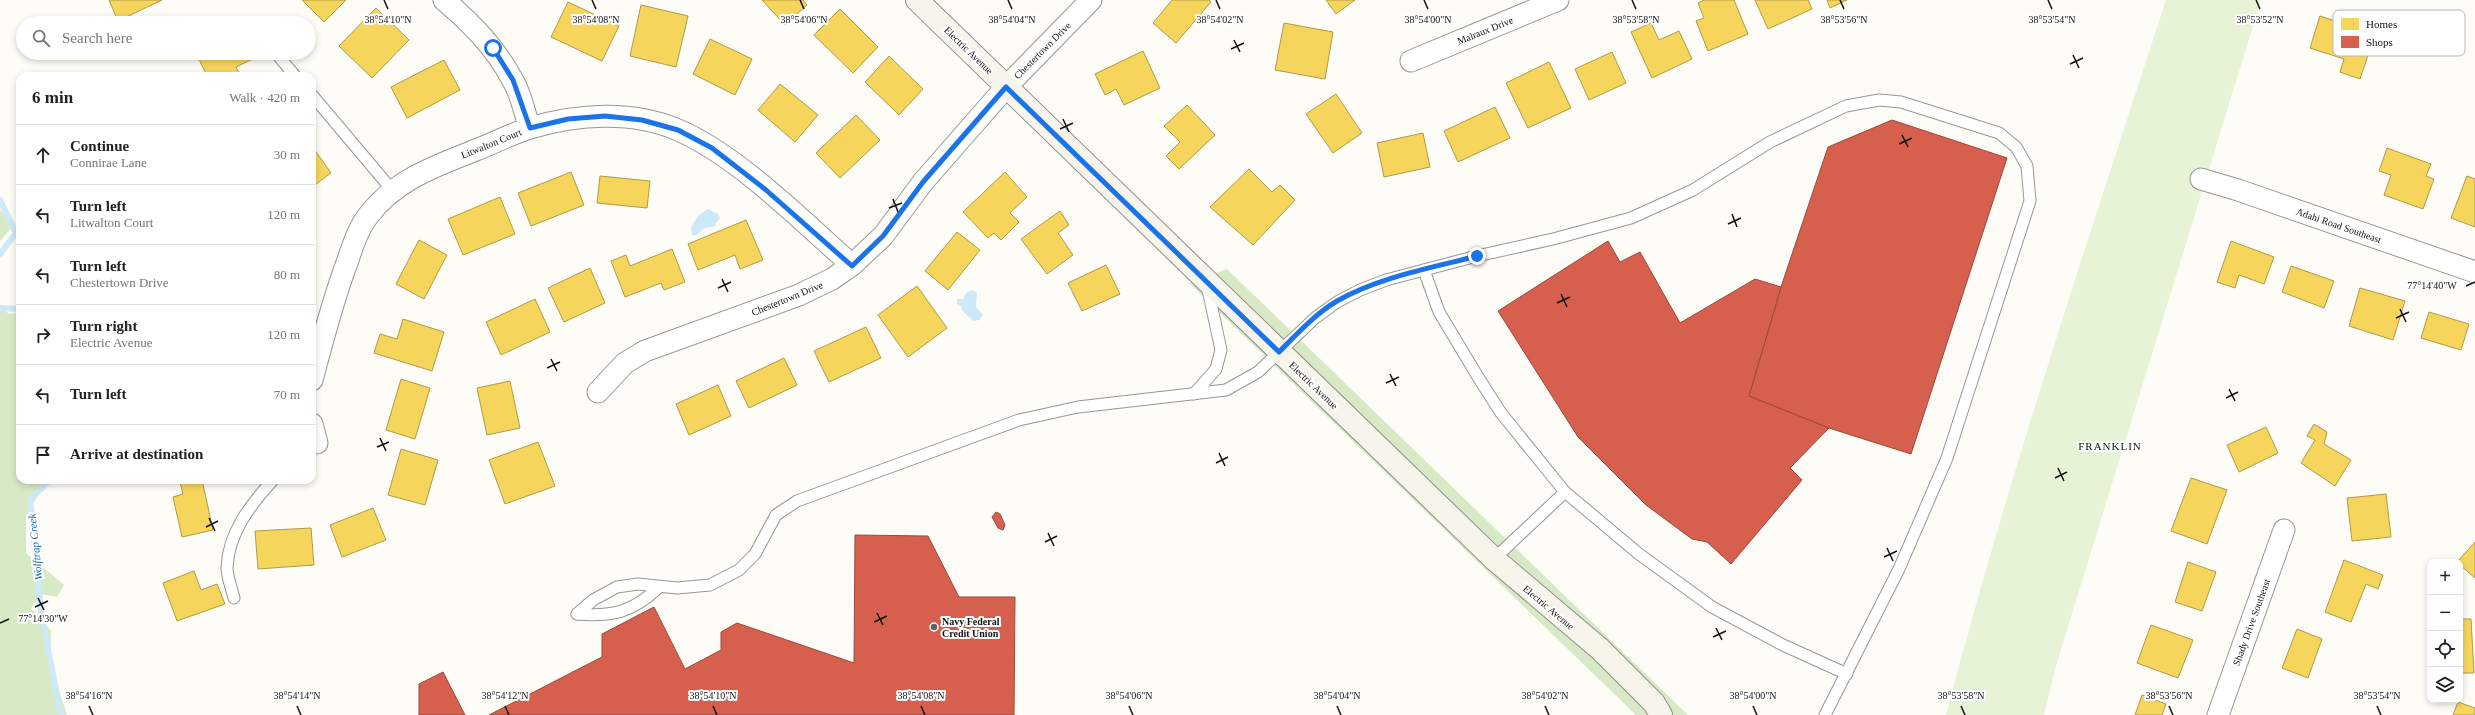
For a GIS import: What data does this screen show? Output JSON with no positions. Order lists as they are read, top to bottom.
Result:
{
  "streets": {
    "street": [
      "Malraux Drive",
      "Electric Avenue",
      "Chestertown Drive",
      "Litwalton Court",
      "Adahi Road Southeast",
      "Shady Drive Southeast"
    ]
  },
  "crossings": [
    ["Electric Avenue", "Chestertown Drive"],
    ["Chestertown Drive", "Litwalton Court"]
  ],
  "districts": ["FRANKLIN"],
  "water": ["Wolftrap Creek"],
  "places": ["Navy Federal Credit Union"],
  "legend": ["Homes", "Shops"],
  "page": {
    "search": "Search here",
    "heading": ["6 min", "Walk · 420 m"],
    "list": [
      ["Continue", "Connirae Lane", "30 m"],
      ["Turn left", "Litwalton Court", "120 m"],
      ["Turn left", "Chestertown Drive", "80 m"],
      ["Turn right", "Electric Avenue", "120 m"],
      ["Turn left", "70 m"],
      "Arrive at destination"
    ],
    "map_buttons": ["+", "−"]
  },
  "coordinates": [
    "38°54'10\"N",
    "38°54'08\"N",
    "38°54'06\"N",
    "38°54'04\"N",
    "38°54'02\"N",
    "38°54'00\"N",
    "38°53'58\"N",
    "38°53'56\"N",
    "38°53'54\"N",
    "38°53'52\"N",
    "77°14'40\"W",
    "77°14'30\"W",
    "38°54'14\"N",
    "38°54'12\"N",
    "38°54'16\"N"
  ]
}
